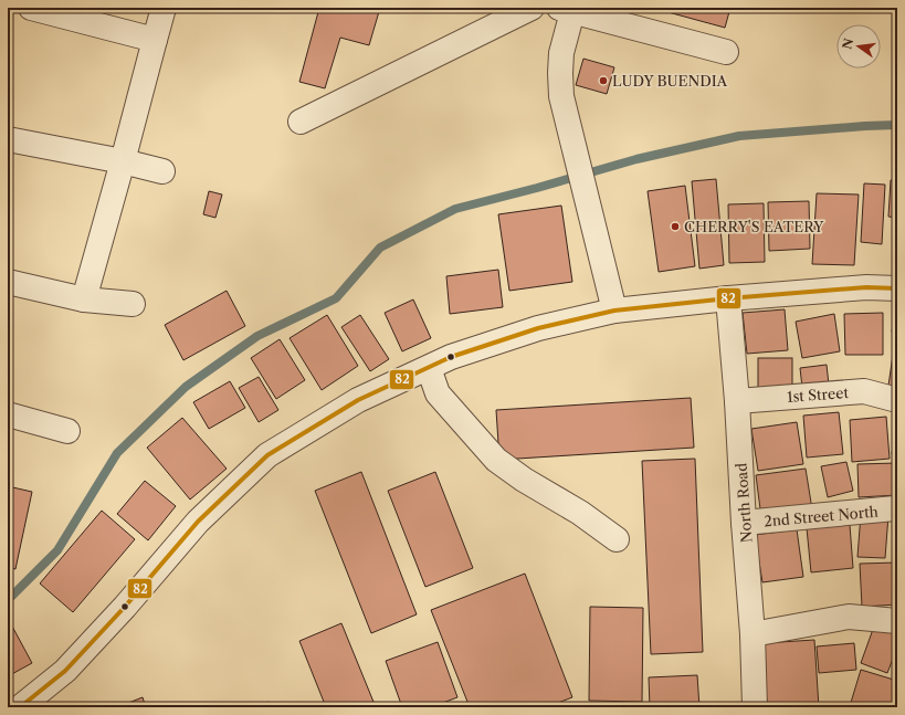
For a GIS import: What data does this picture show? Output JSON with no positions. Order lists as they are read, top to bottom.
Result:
{
  "streets": {
    "street": ["1st Street", "North Road", "2nd Street North"]
  },
  "crossings": [
    ["1st Street", "North Road"],
    ["North Road", "2nd Street North"]
  ],
  "places": ["LUDY BUENDIA", "CHERRY'S EATERY"],
  "lines": ["transit line 82"],
  "north": "left"
}
